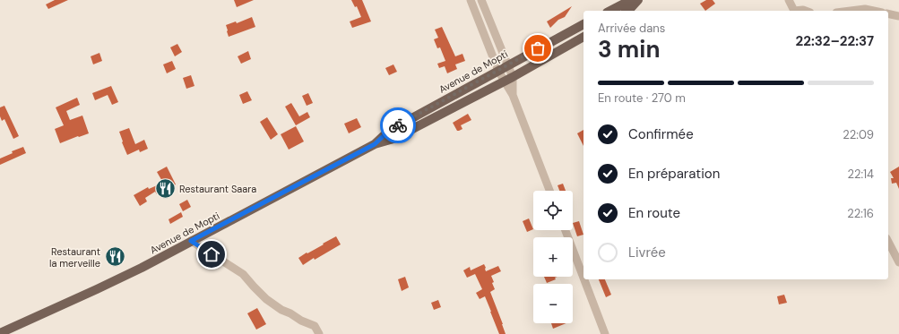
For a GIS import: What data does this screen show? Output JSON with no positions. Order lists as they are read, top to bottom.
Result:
{
  "streets": {
    "main road": ["Avenue de Mopti"]
  },
  "places": {
    "restaurant": ["Restaurant Saara", "Restaurant la merveille"]
  },
  "page": {
    "heading": ["3 min", "Arrivée dans", "22:32–22:37"],
    "bar": "En route · 270 m",
    "list": [
      ["Confirmée", "22:09"],
      ["En préparation", "22:14"],
      ["En route", "22:16"],
      "Livrée"
    ],
    "map_buttons": ["+", "−"]
  }
}
